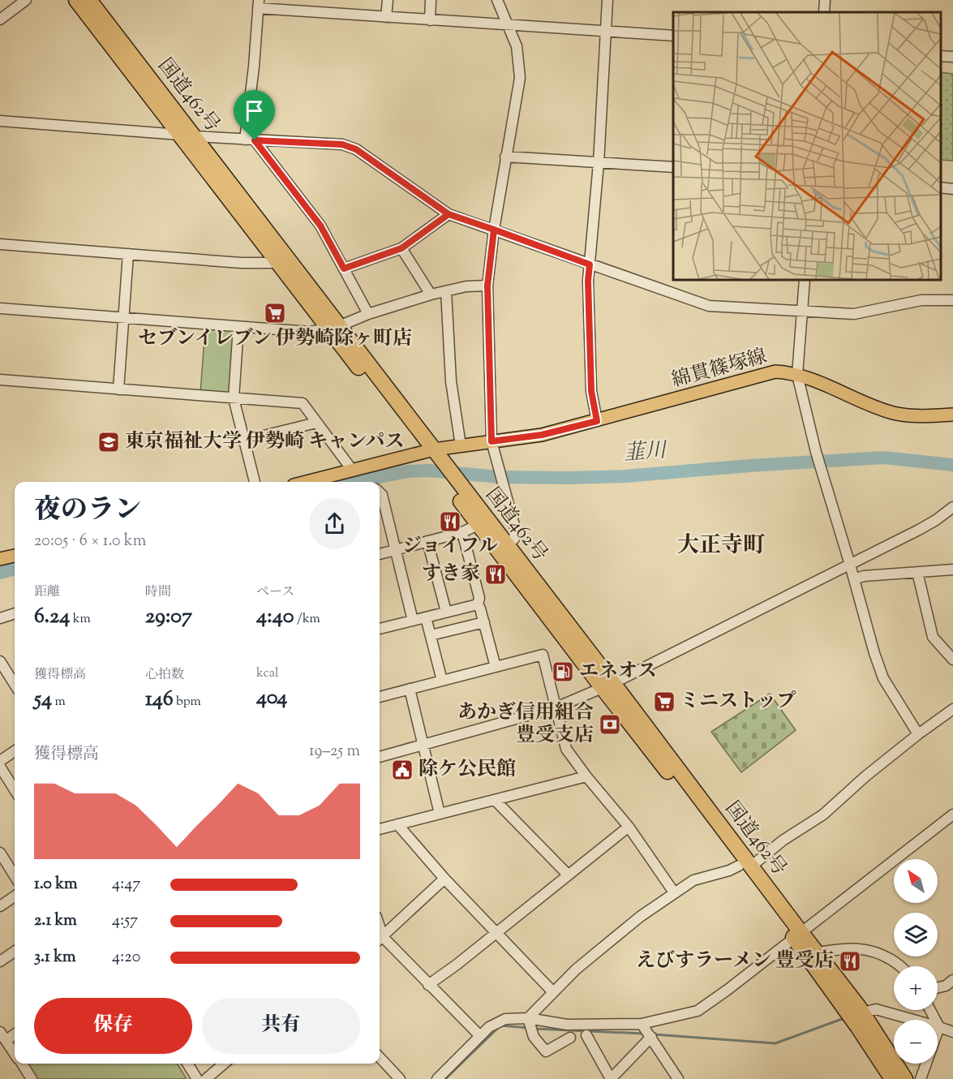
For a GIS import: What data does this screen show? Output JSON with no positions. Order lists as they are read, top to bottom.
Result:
{
  "streets": {
    "highway": ["国道462号"],
    "main road": ["綿貫篠塚線"]
  },
  "crossings": [
    ["国道462号", "綿貫篠塚線"]
  ],
  "districts": ["大正寺町"],
  "water": ["韮川"],
  "places": {
    "supermarket": ["セブンイレブン 伊勢崎除ヶ町店", "ミニストップ"],
    "school or university": ["東京福祉大学 伊勢崎 キャンパス"],
    "restaurant": ["ジョイフル", "すき家", "えびすラーメン 豊受店"],
    "fuel station": ["エネオス"],
    "bank": ["あかぎ信用組合 豊受支店"],
    "public building": ["除ケ公民館"]
  },
  "north": "top left",
  "page": {
    "heading": ["夜のラン", "20:05 · 6 × 1.0 km"],
    "stats": [
      ["距離", "6.24 km"],
      ["時間", "29:07"],
      ["ペース", "4:40 /km"],
      ["獲得標高", "54 m"],
      ["心拍数", "146 bpm"],
      ["kcal", "404"]
    ],
    "chart": ["獲得標高", "19–25 m"],
    "map_buttons": ["+", "−"],
    "list": [
      {
        "name": "1.0 km",
        "note": "4:47"
      },
      {
        "name": "2.1 km",
        "note": "4:57"
      },
      {
        "name": "3.1 km",
        "note": "4:20"
      }
    ],
    "buttons": ["保存", "共有"]
  }
}
